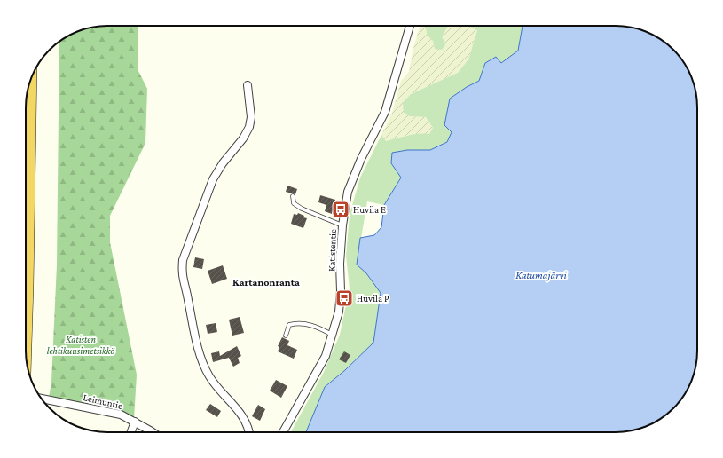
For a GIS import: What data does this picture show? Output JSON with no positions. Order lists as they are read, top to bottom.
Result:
{
  "streets": {
    "street": ["Katistentie", "Leimuntie"]
  },
  "districts": ["Kartanonranta"],
  "water": ["Katumajärvi"],
  "parks": ["Katisten lehtikuusimetsikkö"],
  "places": {
    "bus stop": ["Huvila E", "Huvila P"]
  }
}
